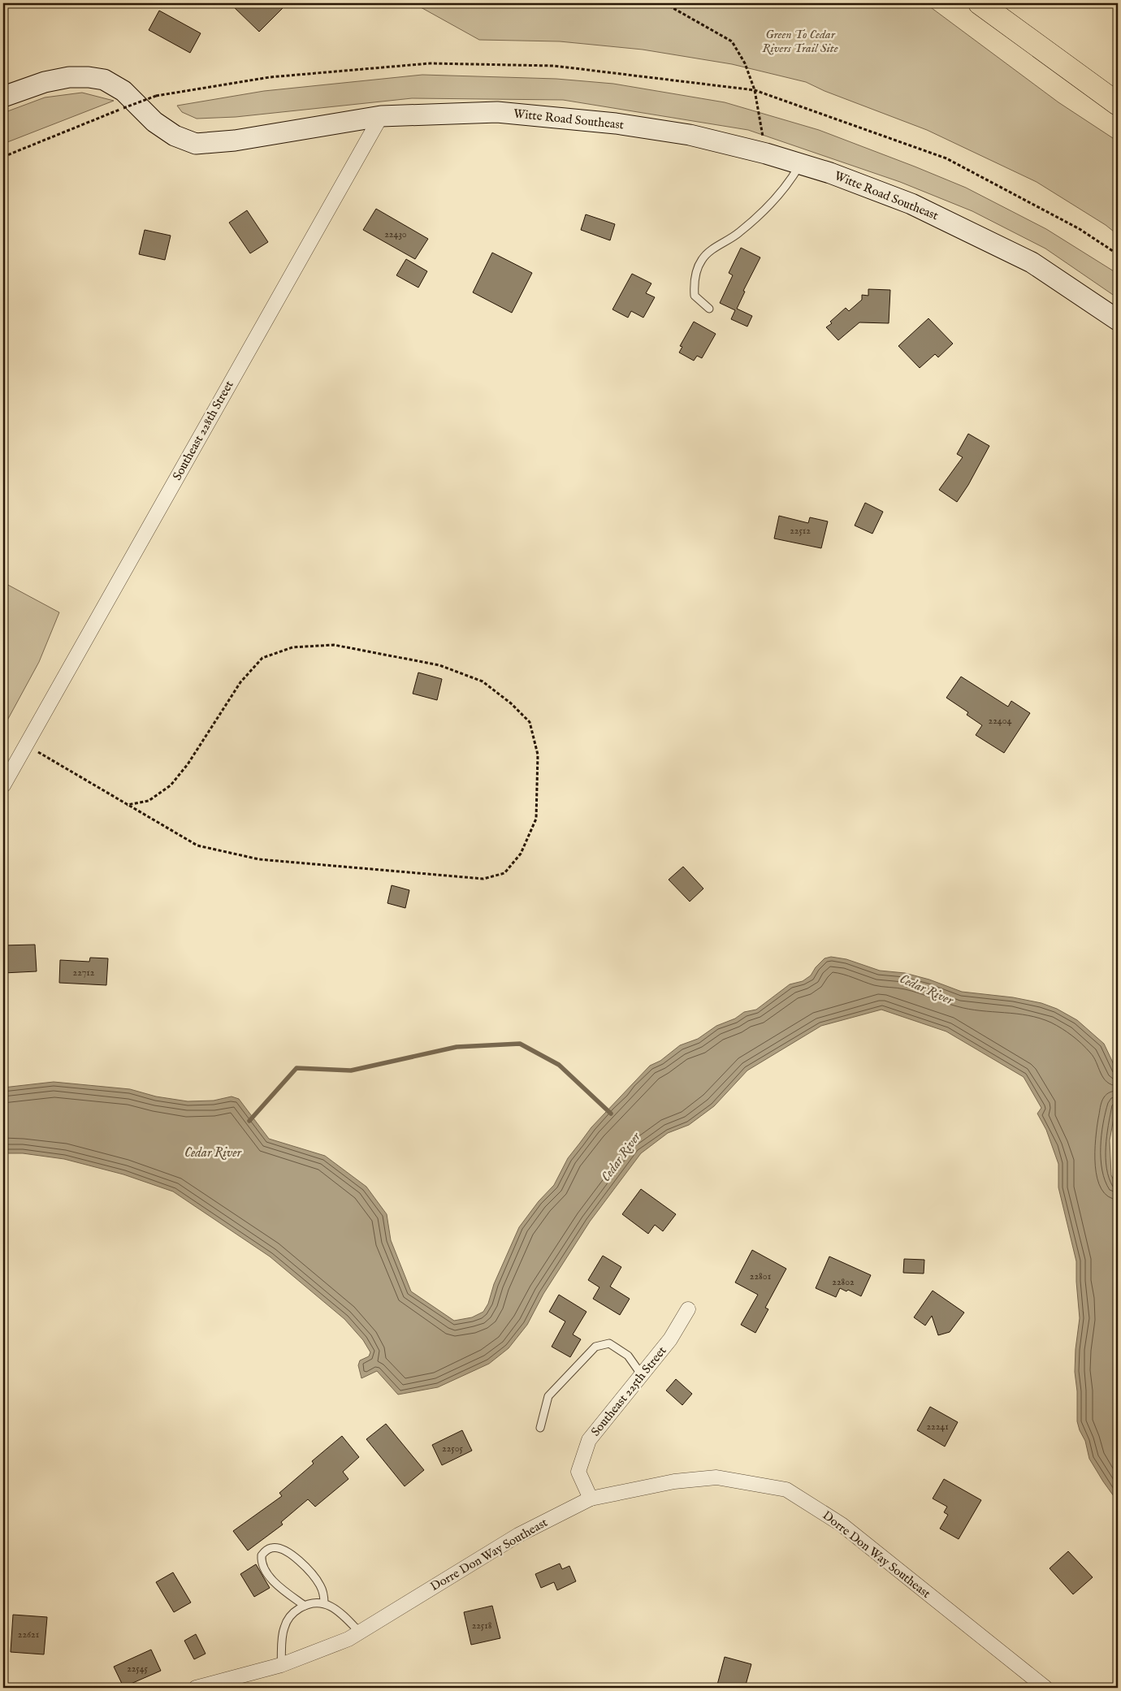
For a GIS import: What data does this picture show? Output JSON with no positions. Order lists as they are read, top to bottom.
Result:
{
  "streets": {
    "street": [
      "Witte Road Southeast",
      "Southeast 228th Street",
      "Southeast 225th Street",
      "Dorre Don Way Southeast"
    ]
  },
  "crossings": [
    ["Witte Road Southeast", "Southeast 228th Street"],
    ["Southeast 225th Street", "Dorre Don Way Southeast"]
  ],
  "water": ["Cedar River"],
  "parks": ["Green To Cedar Rivers Trail Site"],
  "house_numbers": [
    "22430",
    "22512",
    "22404",
    "22712",
    "22801",
    "22802",
    "22241",
    "22505",
    "22518",
    "22621",
    "22545"
  ]
}
